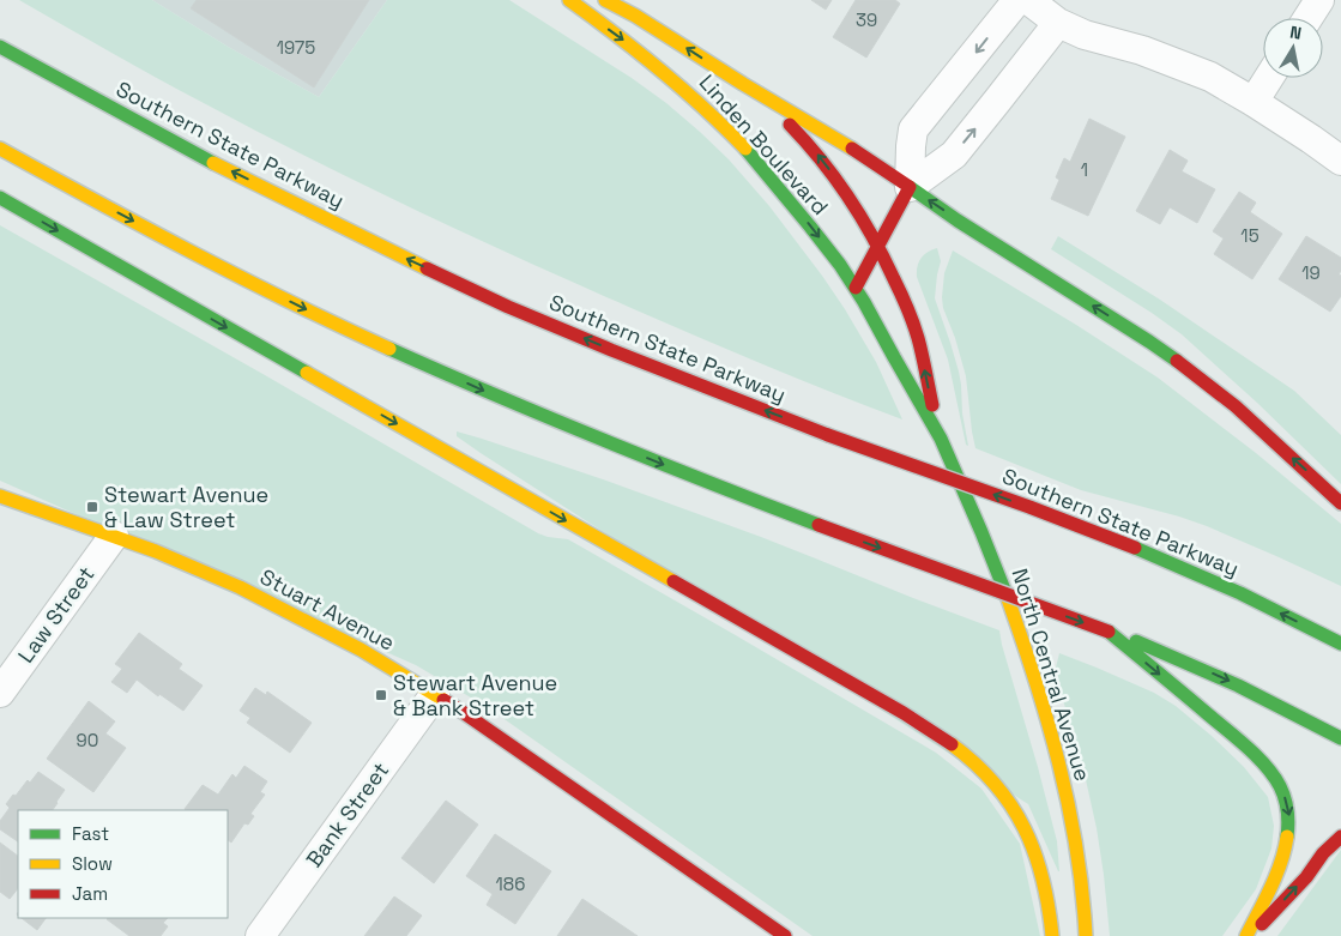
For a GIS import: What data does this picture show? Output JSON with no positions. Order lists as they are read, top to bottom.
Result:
{
  "streets": {
    "main road": [
      "Southern State Parkway",
      "Linden Boulevard",
      "Stuart Avenue",
      "North Central Avenue"
    ],
    "street": ["Law Street", "Bank Street"]
  },
  "crossings": [
    ["Linden Boulevard", "North Central Avenue"],
    ["Stuart Avenue", "Law Street"],
    ["Stuart Avenue", "Bank Street"]
  ],
  "places": {
    "transit": ["Stewart Avenue & Law Street", "Stewart Avenue & Bank Street"]
  },
  "house_numbers": [
    "39",
    "1975",
    "1",
    "15",
    "19",
    "90",
    "186"
  ],
  "legend": ["Fast", "Slow", "Jam"],
  "north": "top"
}
